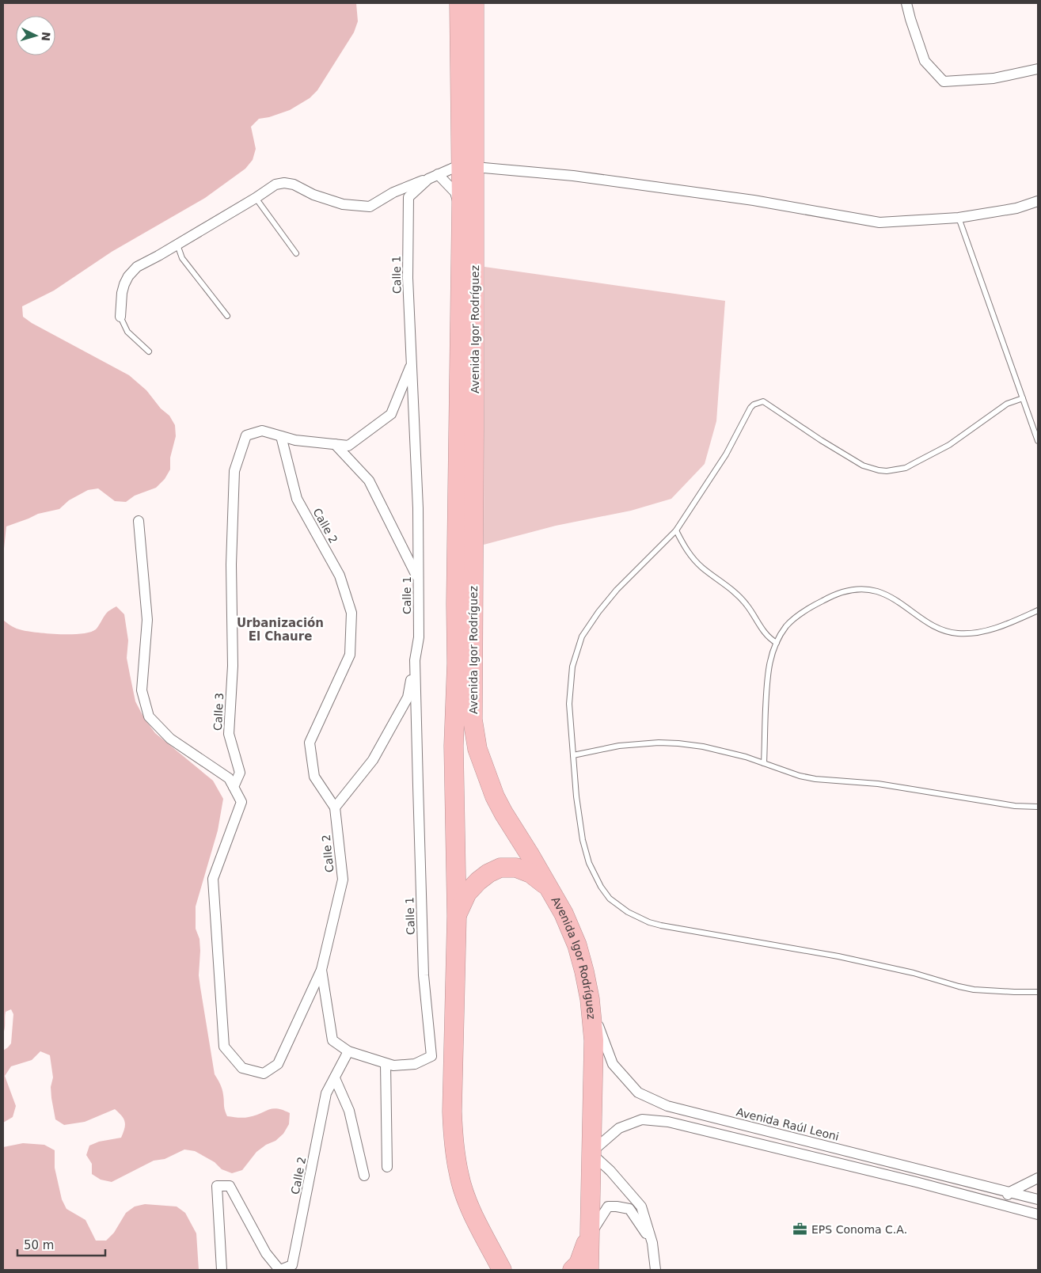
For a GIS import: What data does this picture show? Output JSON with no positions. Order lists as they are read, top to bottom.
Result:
{
  "streets": {
    "highway": ["Avenida Igor Rodríguez"],
    "street": [
      "Calle 1",
      "Calle 2",
      "Calle 3",
      "Avenida Raúl Leoni"
    ]
  },
  "crossings": [
    ["Calle 1", "Avenida Igor Rodríguez"],
    ["Avenida Igor Rodríguez", "Avenida Raúl Leoni"],
    ["Calle 2", "Calle 3"]
  ],
  "districts": ["Urbanización El Chaure"],
  "places": {
    "office": ["EPS Conoma C.A."]
  },
  "scale_bar": "50 m",
  "north": "right"
}
